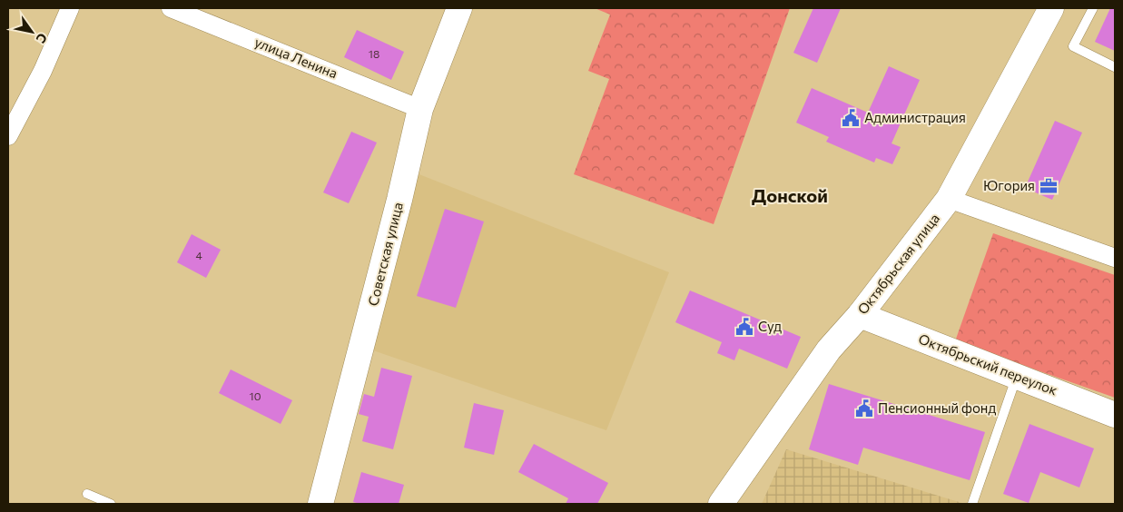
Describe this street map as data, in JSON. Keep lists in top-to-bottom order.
{
  "streets": {
    "main road": ["Советская улица", "Октябрьская улица", "Октябрьский переулок"],
    "street": ["улица Ленина"]
  },
  "crossings": [
    ["улица Ленина", "Советская улица"],
    ["Октябрьская улица", "Октябрьский переулок"]
  ],
  "districts": ["Донской"],
  "places": {
    "public building": ["Администрация", "Суд", "Пенсионный фонд"],
    "office": ["Югория"]
  },
  "house_numbers": ["18", "4", "10"],
  "north": "bottom right"
}
